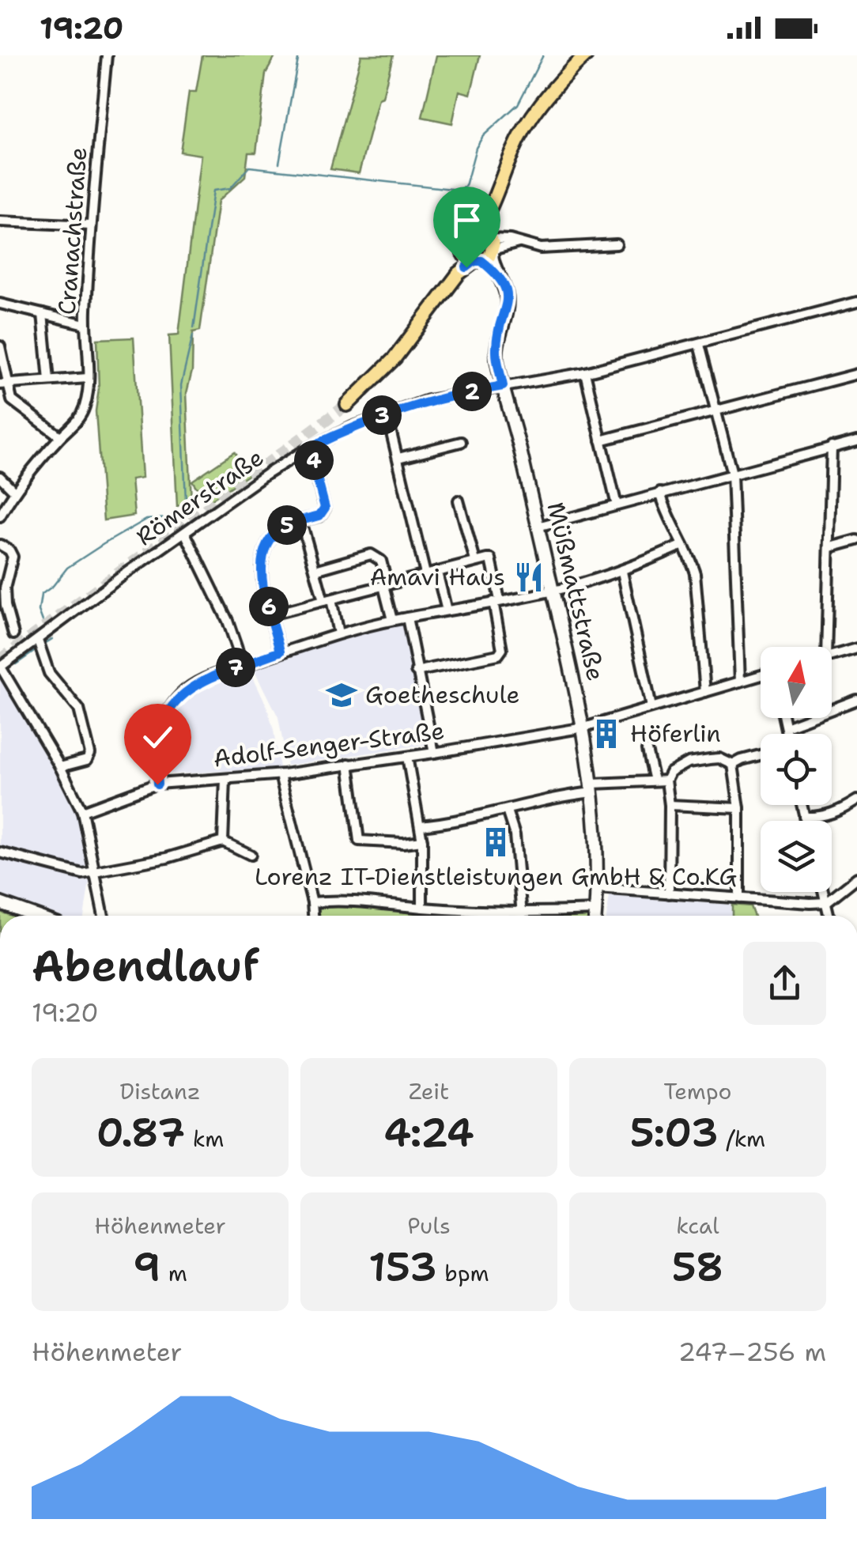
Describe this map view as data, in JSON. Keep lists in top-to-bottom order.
{
  "streets": {
    "street": [
      "Cranachstraße",
      "Römerstraße",
      "Müßmattstraße",
      "Adolf-Senger-Straße"
    ]
  },
  "crossings": [
    ["Römerstraße", "Müßmattstraße"],
    ["Müßmattstraße", "Adolf-Senger-Straße"]
  ],
  "places": {
    "restaurant": ["Amavi Haus"],
    "school or university": ["Goetheschule"],
    "building": ["Höferlin", "Lorenz IT-Dienstleistungen GmbH & Co.KG"]
  },
  "north": "top",
  "page": {
    "status": "19:20",
    "pins": [
      "2",
      "3",
      "4",
      "5",
      "6",
      "7"
    ],
    "heading": ["Abendlauf", "19:20"],
    "stats": [
      ["Distanz", "0.87 km"],
      ["Zeit", "4:24"],
      ["Tempo", "5:03 /km"],
      ["Höhenmeter", "9 m"],
      ["Puls", "153 bpm"],
      ["kcal", "58"]
    ],
    "chart": ["Höhenmeter", "247–256 m"]
  }
}
